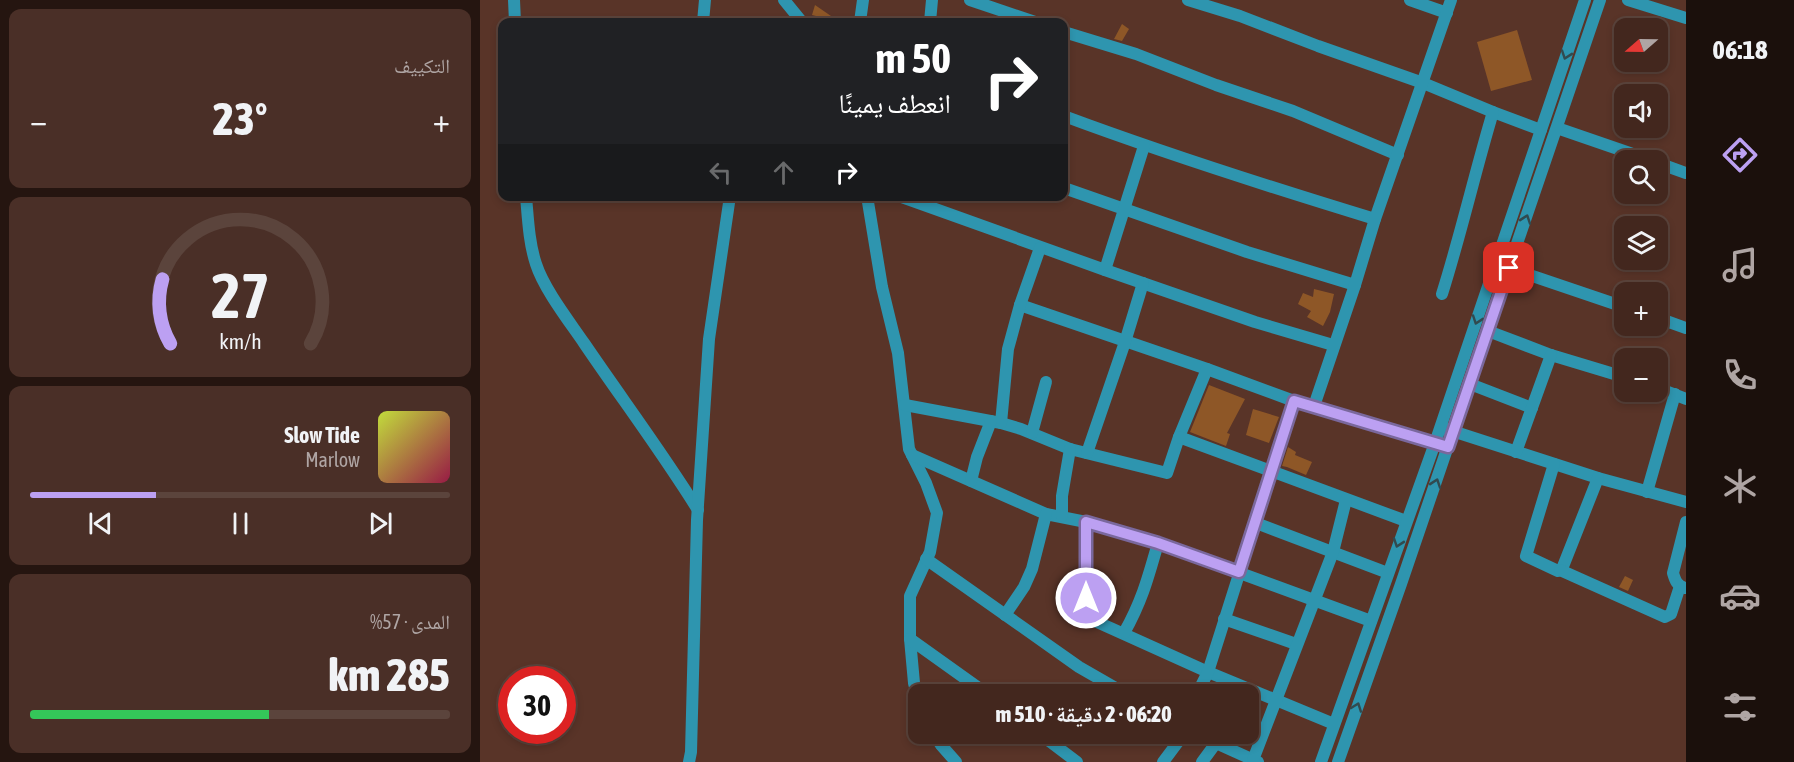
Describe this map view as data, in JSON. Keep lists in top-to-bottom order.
{
  "north": "left",
  "page": {
    "tabs": "06:18",
    "tile": [
      "التكييف",
      ["المدى · 57%", "285 km"]
    ],
    "map_buttons": ["+", "−"],
    "turn": ["50 m", "انعطف يمينًا"],
    "heat": ["−", "23°", "+"],
    "song": ["Slow Tide", "Marlow"],
    "limit": "30",
    "trip": "06:20 · 2 دقيقة · 510 m",
    "gauge": ["27", "km/h"]
  }
}
